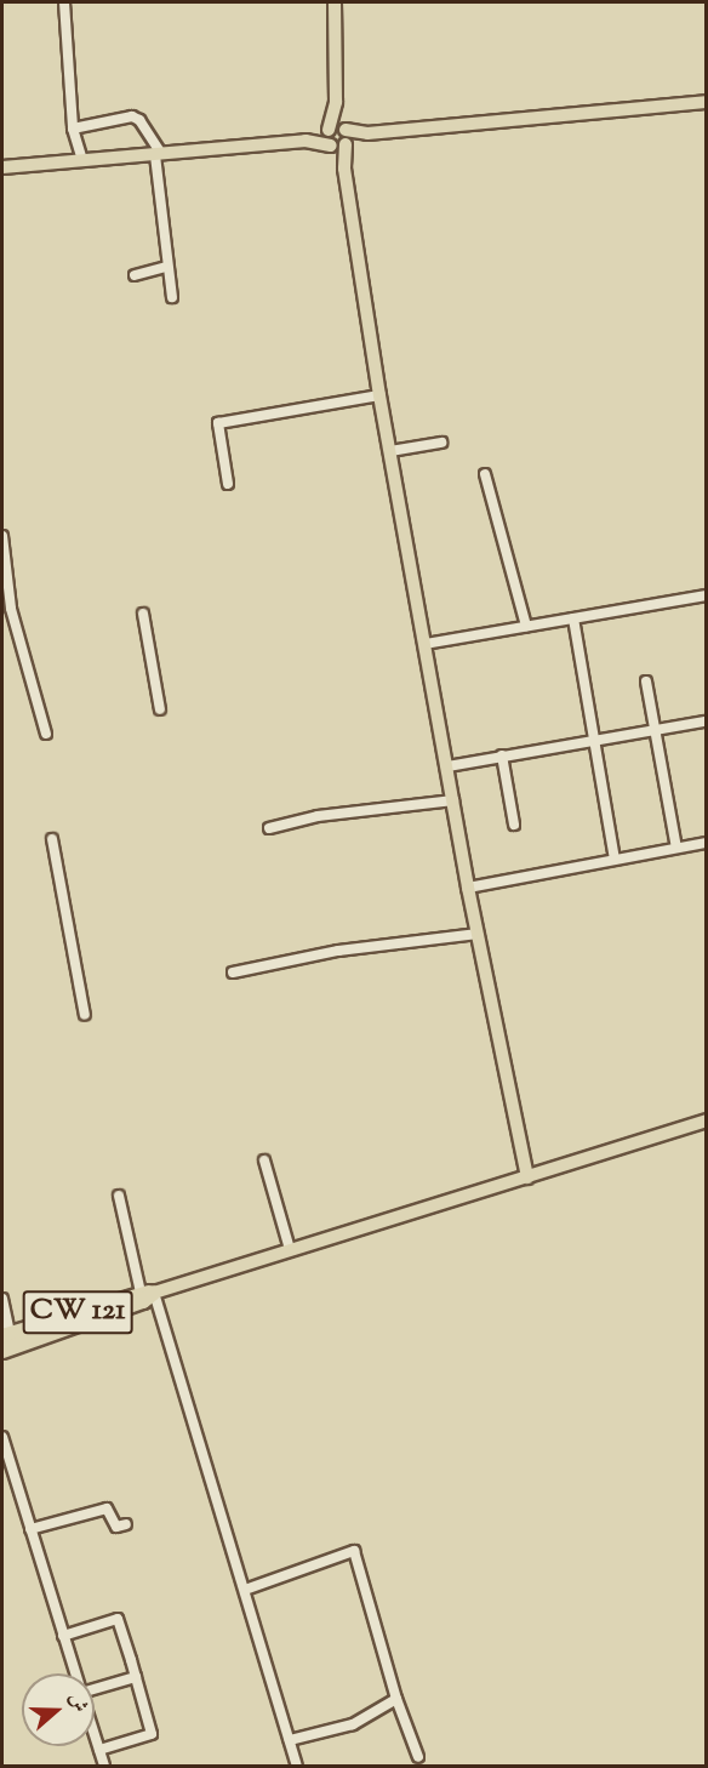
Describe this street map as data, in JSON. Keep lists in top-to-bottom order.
{
  "streets": {
    "highway": ["CW 121"]
  },
  "north": "right"
}
